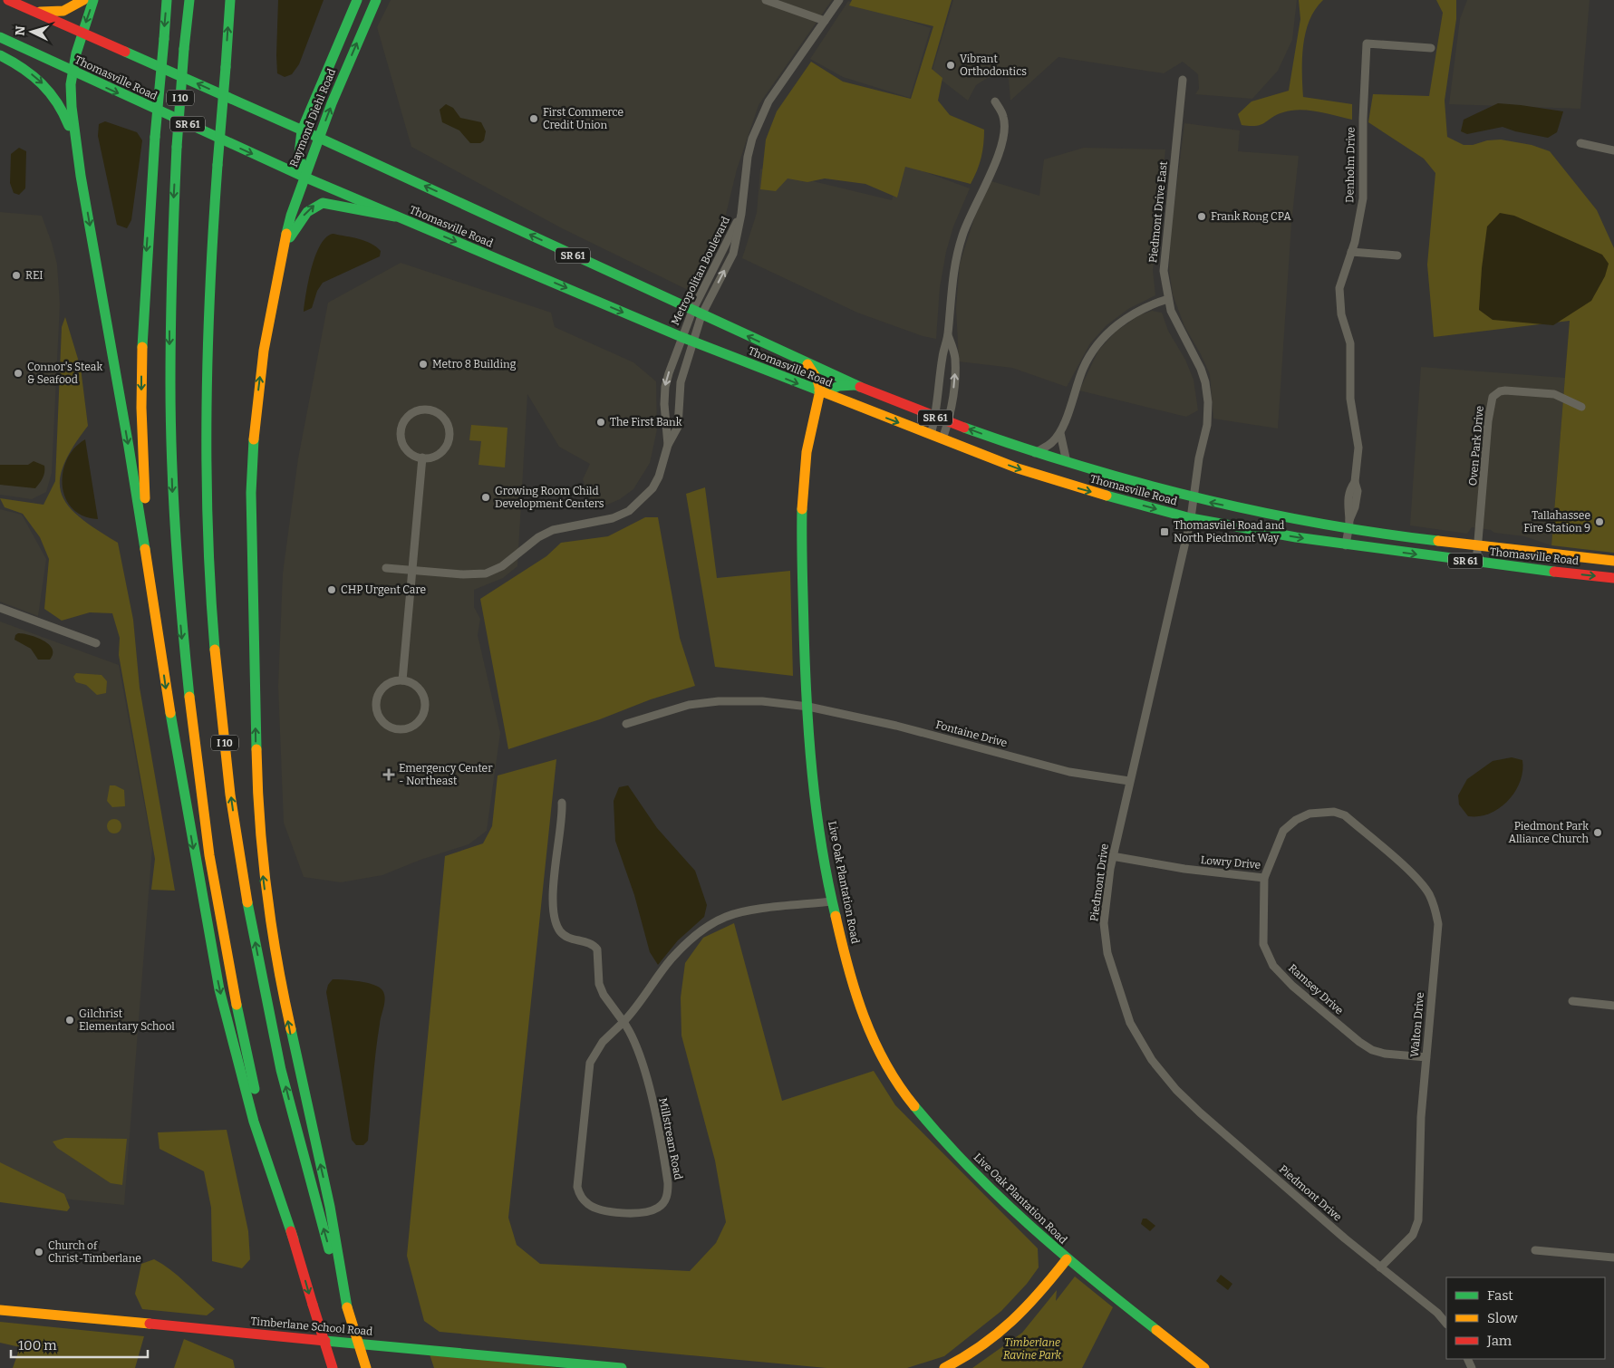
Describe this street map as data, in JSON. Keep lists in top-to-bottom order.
{
  "streets": {
    "main road": [
      "Thomasville Road",
      "I 10",
      "Raymond Diehl Road",
      "SR 61",
      "Live Oak Plantation Road",
      "Timberlane School Road"
    ],
    "street": [
      "Denholm Drive",
      "Piedmont Drive East",
      "Metropolitan Boulevard",
      "Oven Park Drive",
      "Fontaine Drive",
      "Lowry Drive",
      "Piedmont Drive",
      "Ramsey Drive",
      "Walton Drive",
      "Millstream Road"
    ]
  },
  "crossings": [
    ["Thomasville Road", "Raymond Diehl Road"],
    ["Thomasville Road", "Denholm Drive"],
    ["Thomasville Road", "Piedmont Drive East"],
    ["Thomasville Road", "Metropolitan Boulevard"],
    ["Thomasville Road", "Oven Park Drive"],
    ["Thomasville Road", "Live Oak Plantation Road"],
    ["Thomasville Road", "Piedmont Drive"],
    ["Piedmont Drive East", "Piedmont Drive"],
    ["Fontaine Drive", "Live Oak Plantation Road"],
    ["Fontaine Drive", "Piedmont Drive"],
    ["Lowry Drive", "Piedmont Drive"],
    ["Lowry Drive", "Ramsey Drive"],
    ["Lowry Drive", "Walton Drive"],
    ["Live Oak Plantation Road", "Millstream Road"],
    ["Piedmont Drive", "Walton Drive"],
    ["Ramsey Drive", "Walton Drive"]
  ],
  "parks": ["Timberlane Ravine Park"],
  "places": {
    "other": [
      "Vibrant Orthodontics",
      "First Commerce Credit Union",
      "Frank Rong CPA",
      "REI",
      "Metro 8 Building",
      "Connor's Steak & Seafood",
      "The First Bank",
      "Growing Room Child Development Centers",
      "Tallahassee Fire Station 9",
      "CHP Urgent Care",
      "Piedmont Park Alliance Church",
      "Gilchrist Elementary School",
      "Church of Christ-Timberlane"
    ],
    "transit": ["Thomasvilel Road and North Piedmont Way"],
    "health": ["Emergency Center - Northeast"]
  },
  "legend": ["Fast", "Slow", "Jam"],
  "scale_bar": "100 m",
  "north": "left"
}
